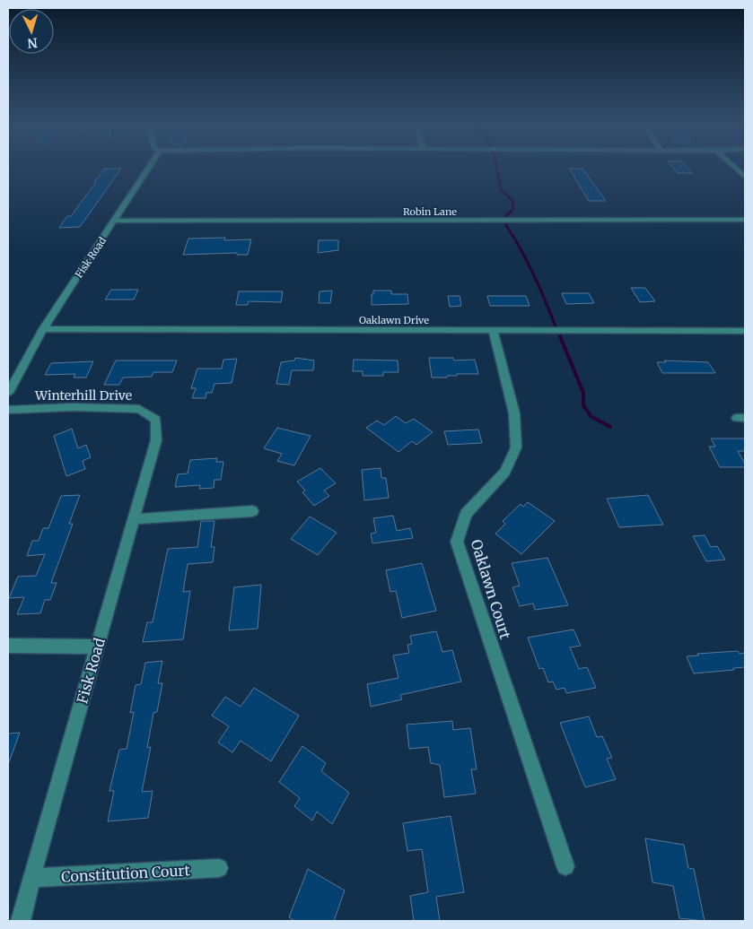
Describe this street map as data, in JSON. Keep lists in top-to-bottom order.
{
  "streets": {
    "street": [
      "Robin Lane",
      "Fisk Road",
      "Oaklawn Drive",
      "Winterhill Drive",
      "Oaklawn Court",
      "Constitution Court"
    ]
  },
  "crossings": [
    ["Robin Lane", "Fisk Road"],
    ["Fisk Road", "Oaklawn Drive"],
    ["Fisk Road", "Winterhill Drive"],
    ["Fisk Road", "Constitution Court"],
    ["Oaklawn Drive", "Oaklawn Court"]
  ],
  "north": "bottom"
}
